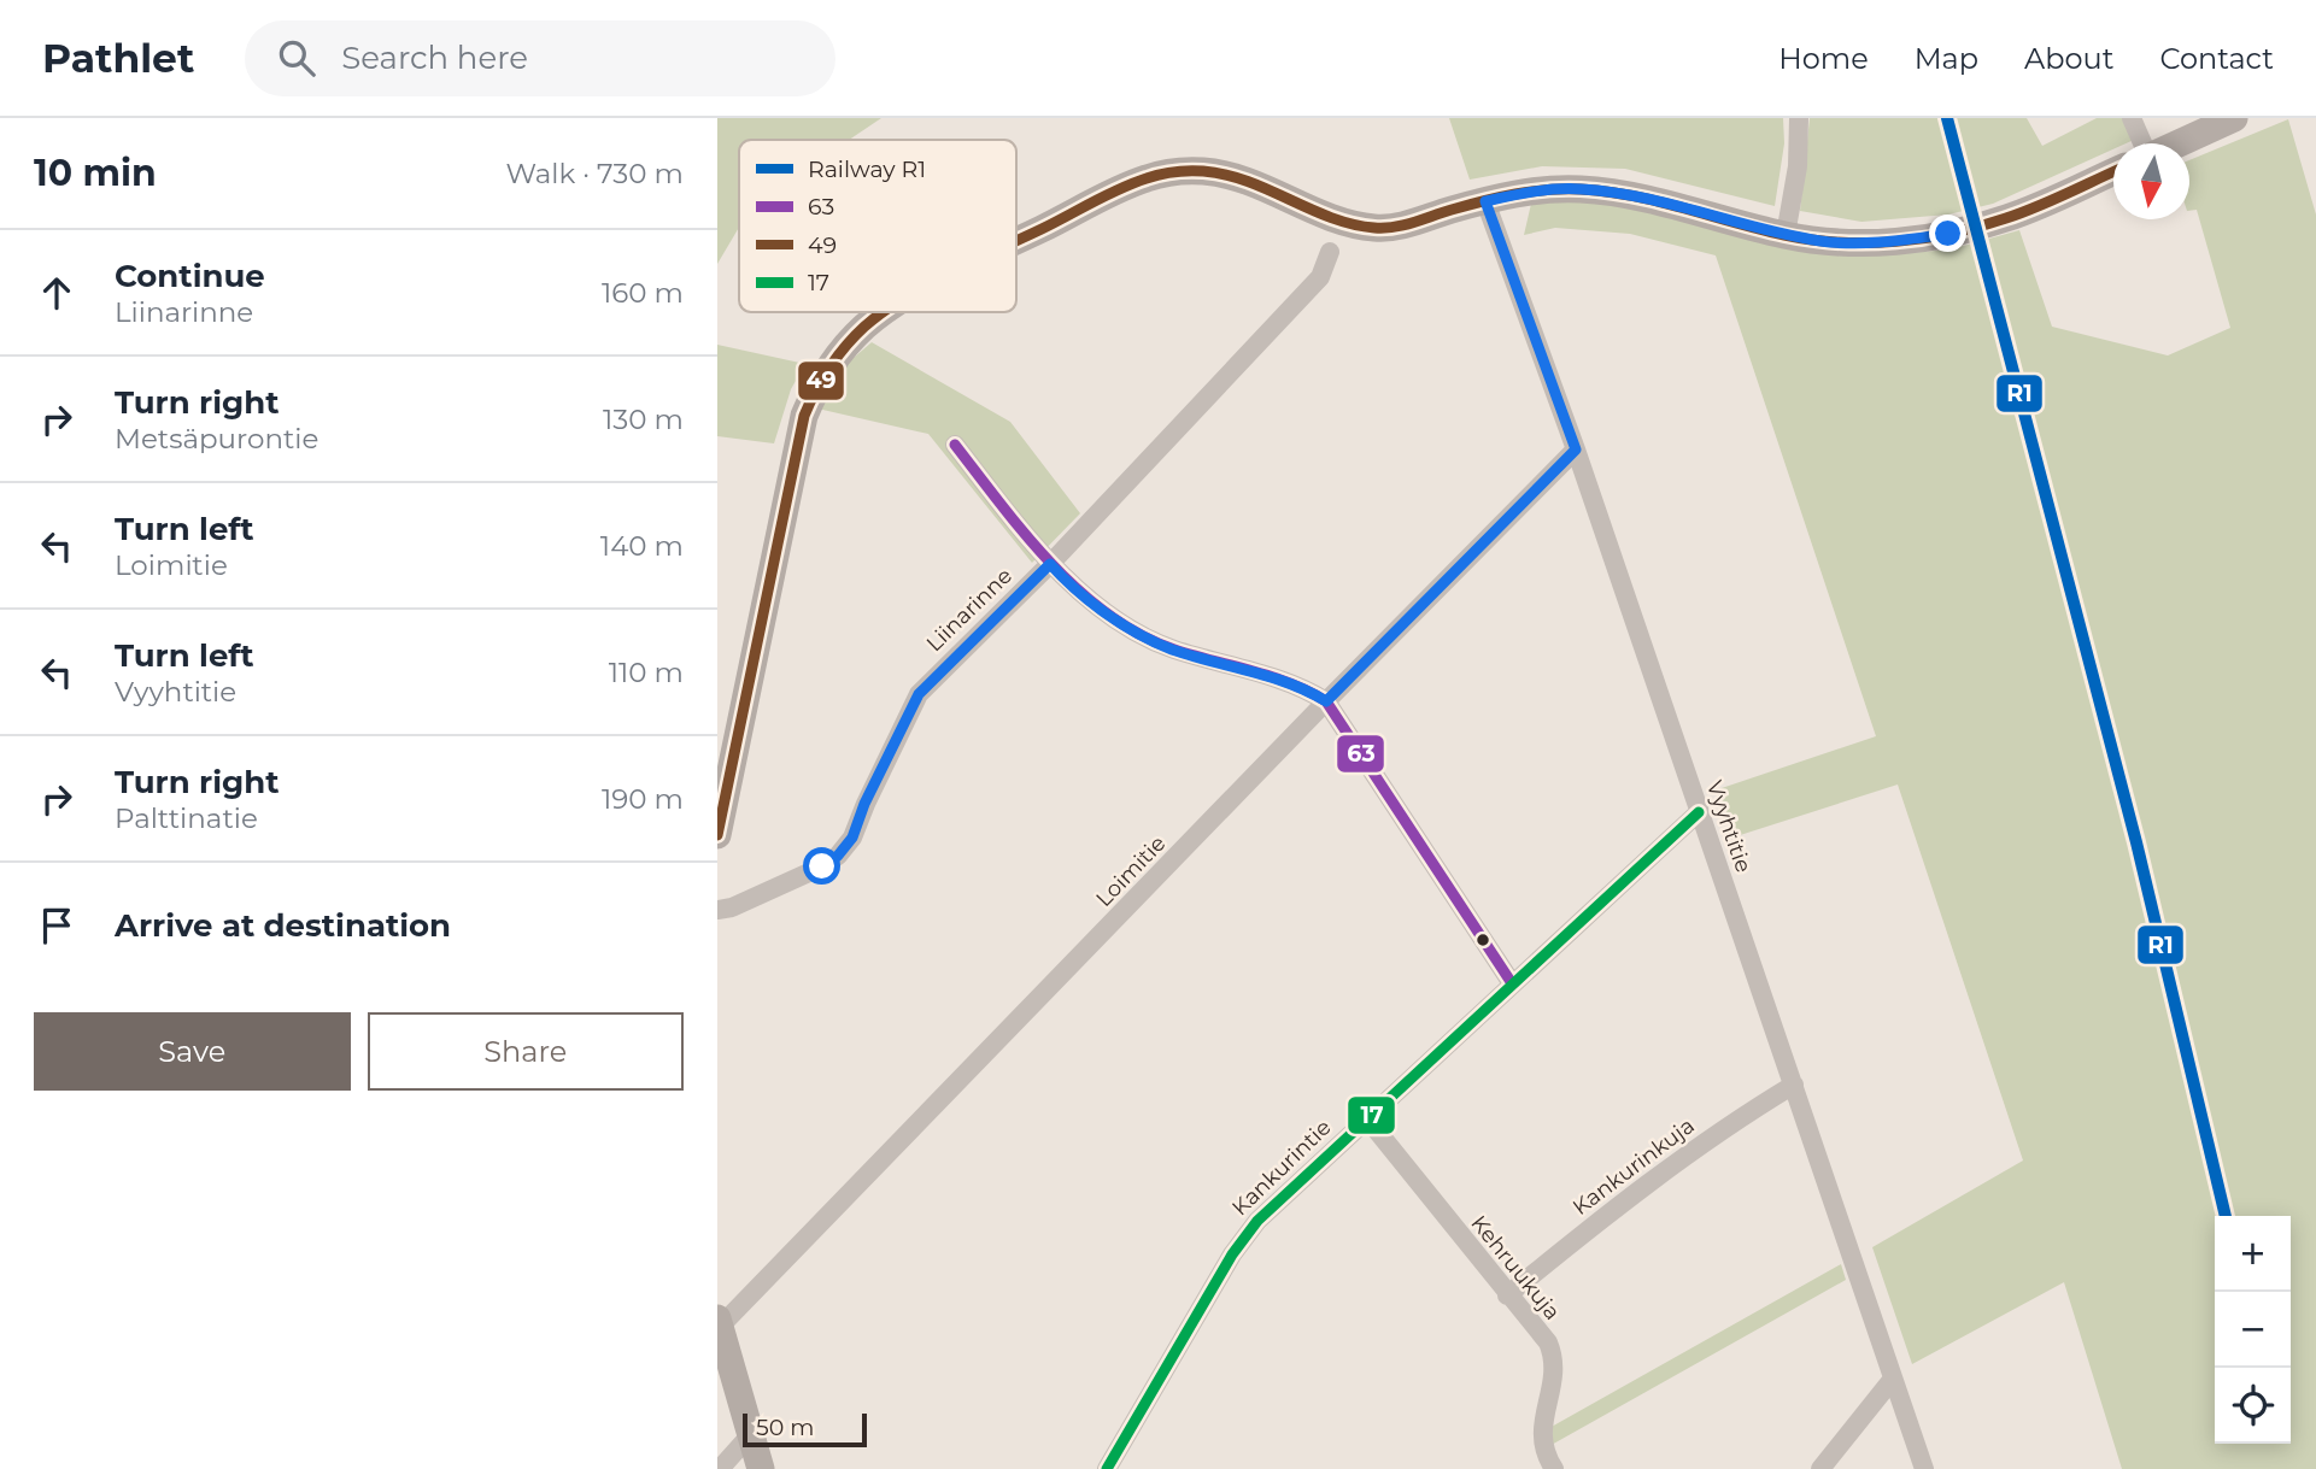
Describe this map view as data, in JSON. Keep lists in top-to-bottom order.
{
  "streets": {
    "street": [
      "Liinarinne",
      "Vyyhtitie",
      "Loimitie",
      "Kankurinkuja",
      "Kankurintie",
      "Kehruukuja"
    ]
  },
  "crossings": [
    ["Vyyhtitie", "Loimitie"],
    ["Vyyhtitie", "Kankurinkuja"],
    ["Vyyhtitie", "Kankurintie"],
    ["Kankurinkuja", "Kehruukuja"],
    ["Kankurintie", "Kehruukuja"]
  ],
  "lines": [
    "rail line R1",
    "transit line 49",
    "transit line 63",
    "transit line 17"
  ],
  "legend": [
    "Railway R1",
    "63",
    "49",
    "17"
  ],
  "scale_bar": "50 m",
  "north": "bottom",
  "page": {
    "header": "Pathlet",
    "search": "Search here",
    "nav": [
      "Home",
      "Map",
      "About",
      "Contact"
    ],
    "heading": ["10 min", "Walk · 730 m"],
    "list": [
      ["Continue", "Liinarinne", "160 m"],
      ["Turn right", "Metsäpurontie", "130 m"],
      ["Turn left", "Loimitie", "140 m"],
      ["Turn left", "Vyyhtitie", "110 m"],
      ["Turn right", "Palttinatie", "190 m"],
      "Arrive at destination"
    ],
    "buttons": ["Save", "Share"],
    "map_buttons": ["+", "−"],
    "scale": "50 m"
  }
}
